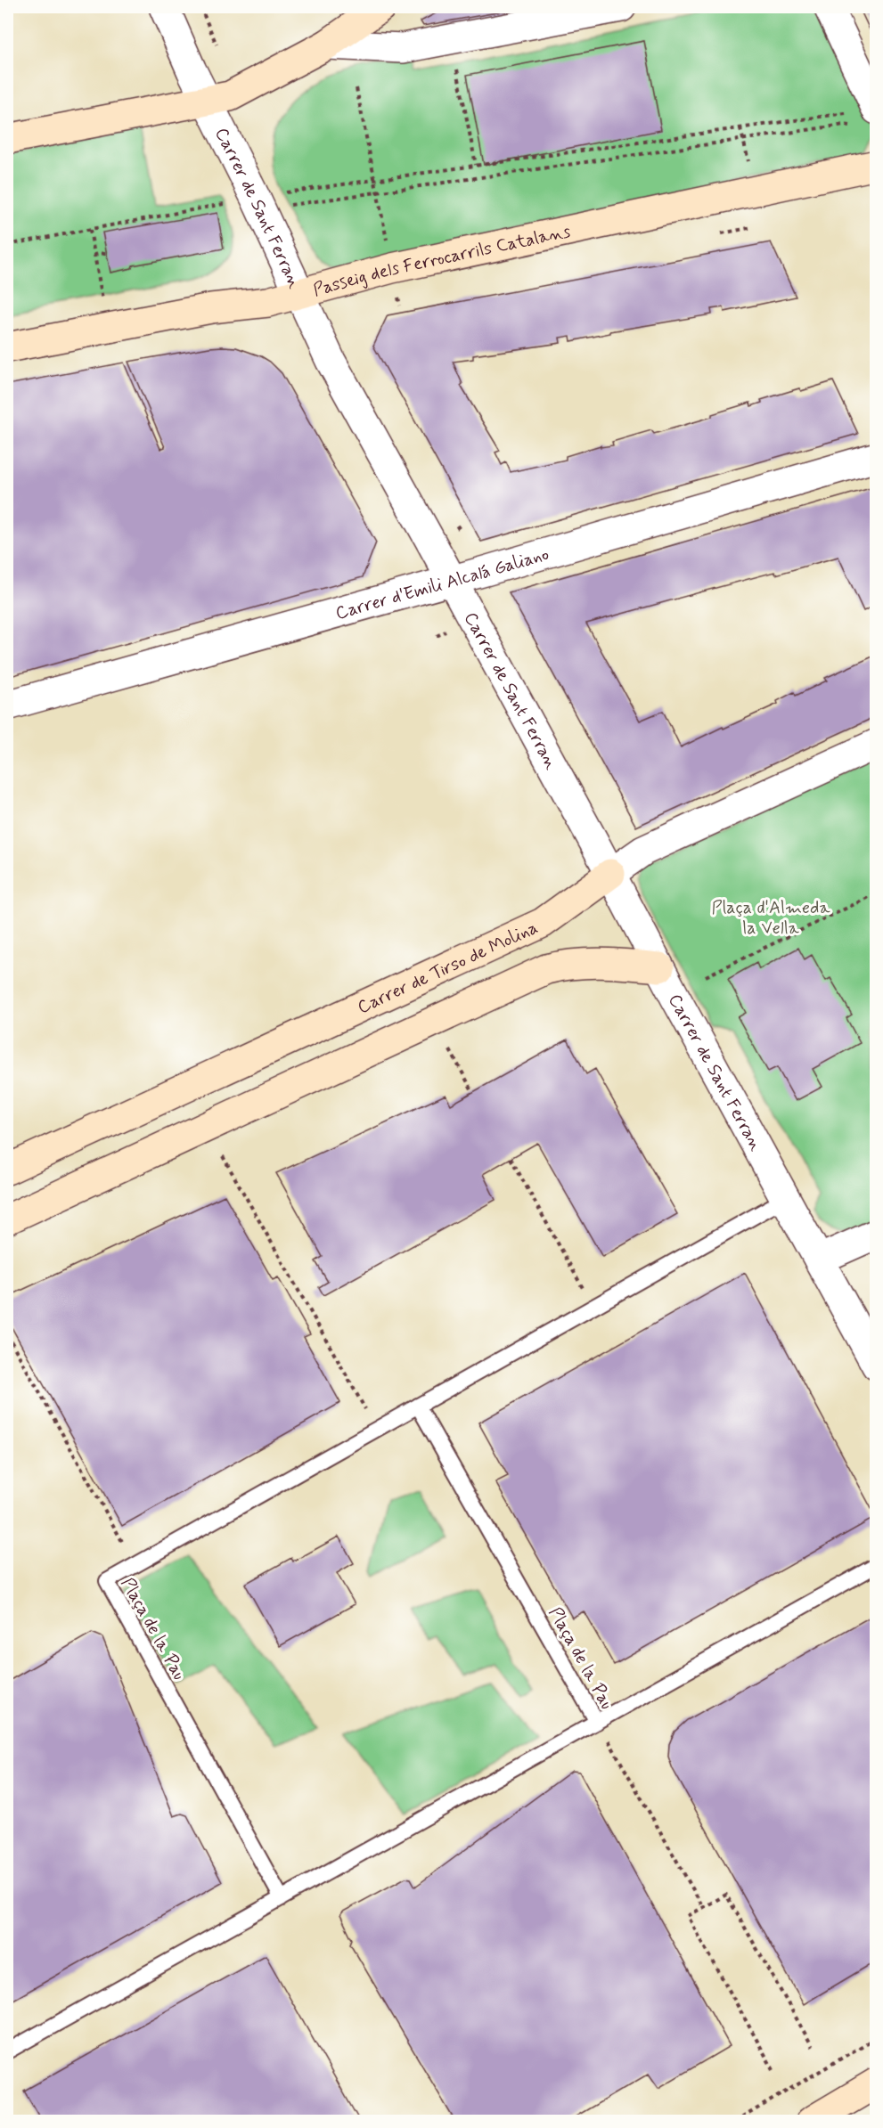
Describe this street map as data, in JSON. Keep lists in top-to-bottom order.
{
  "streets": {
    "street": [
      "Carrer de Sant Ferran",
      "Passeig dels Ferrocarrils Catalans",
      "Carrer d'Emili Alcalá Galiano",
      "Carrer de Tirso de Molina"
    ],
    "lane": ["Plaça de la Pau"]
  },
  "crossings": [
    ["Carrer de Sant Ferran", "Passeig dels Ferrocarrils Catalans"],
    ["Carrer de Sant Ferran", "Carrer d'Emili Alcalá Galiano"],
    ["Carrer de Sant Ferran", "Carrer de Tirso de Molina"]
  ],
  "parks": ["Plaça d'Almeda la Vella"]
}
